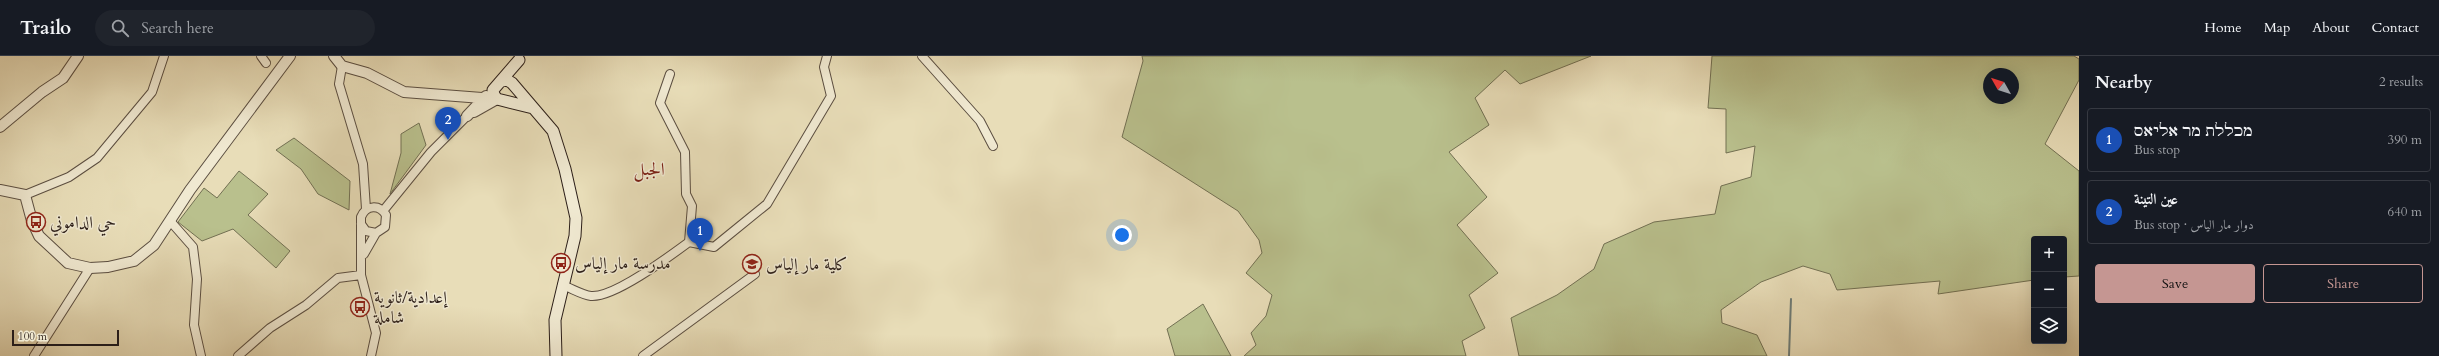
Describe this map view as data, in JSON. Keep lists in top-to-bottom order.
{
  "districts": ["الجبل"],
  "places": {
    "bus stop": ["حي الداموني", "مدرسة مار إلياس", "إعدادية/ثانوية شاملة"],
    "school or university": ["كلية مار إلياس"]
  },
  "scale_bar": "100 m",
  "north": "top left",
  "page": {
    "header": "Trailo",
    "search": "Search here",
    "nav": [
      "Home",
      "Map",
      "About",
      "Contact"
    ],
    "heading": ["Nearby", "2 results"],
    "pins": ["2", "1"],
    "list": [
      {
        "mark": "1",
        "name": "מכללת מר אליאס",
        "note": "Bus stop",
        "value": "390 m"
      },
      {
        "mark": "2",
        "name": "عين التينة",
        "note": "Bus stop · دوار مار الياس",
        "value": "640 m"
      }
    ],
    "map_buttons": ["+", "−"],
    "buttons": ["Save", "Share"],
    "scale": "100 m"
  }
}
